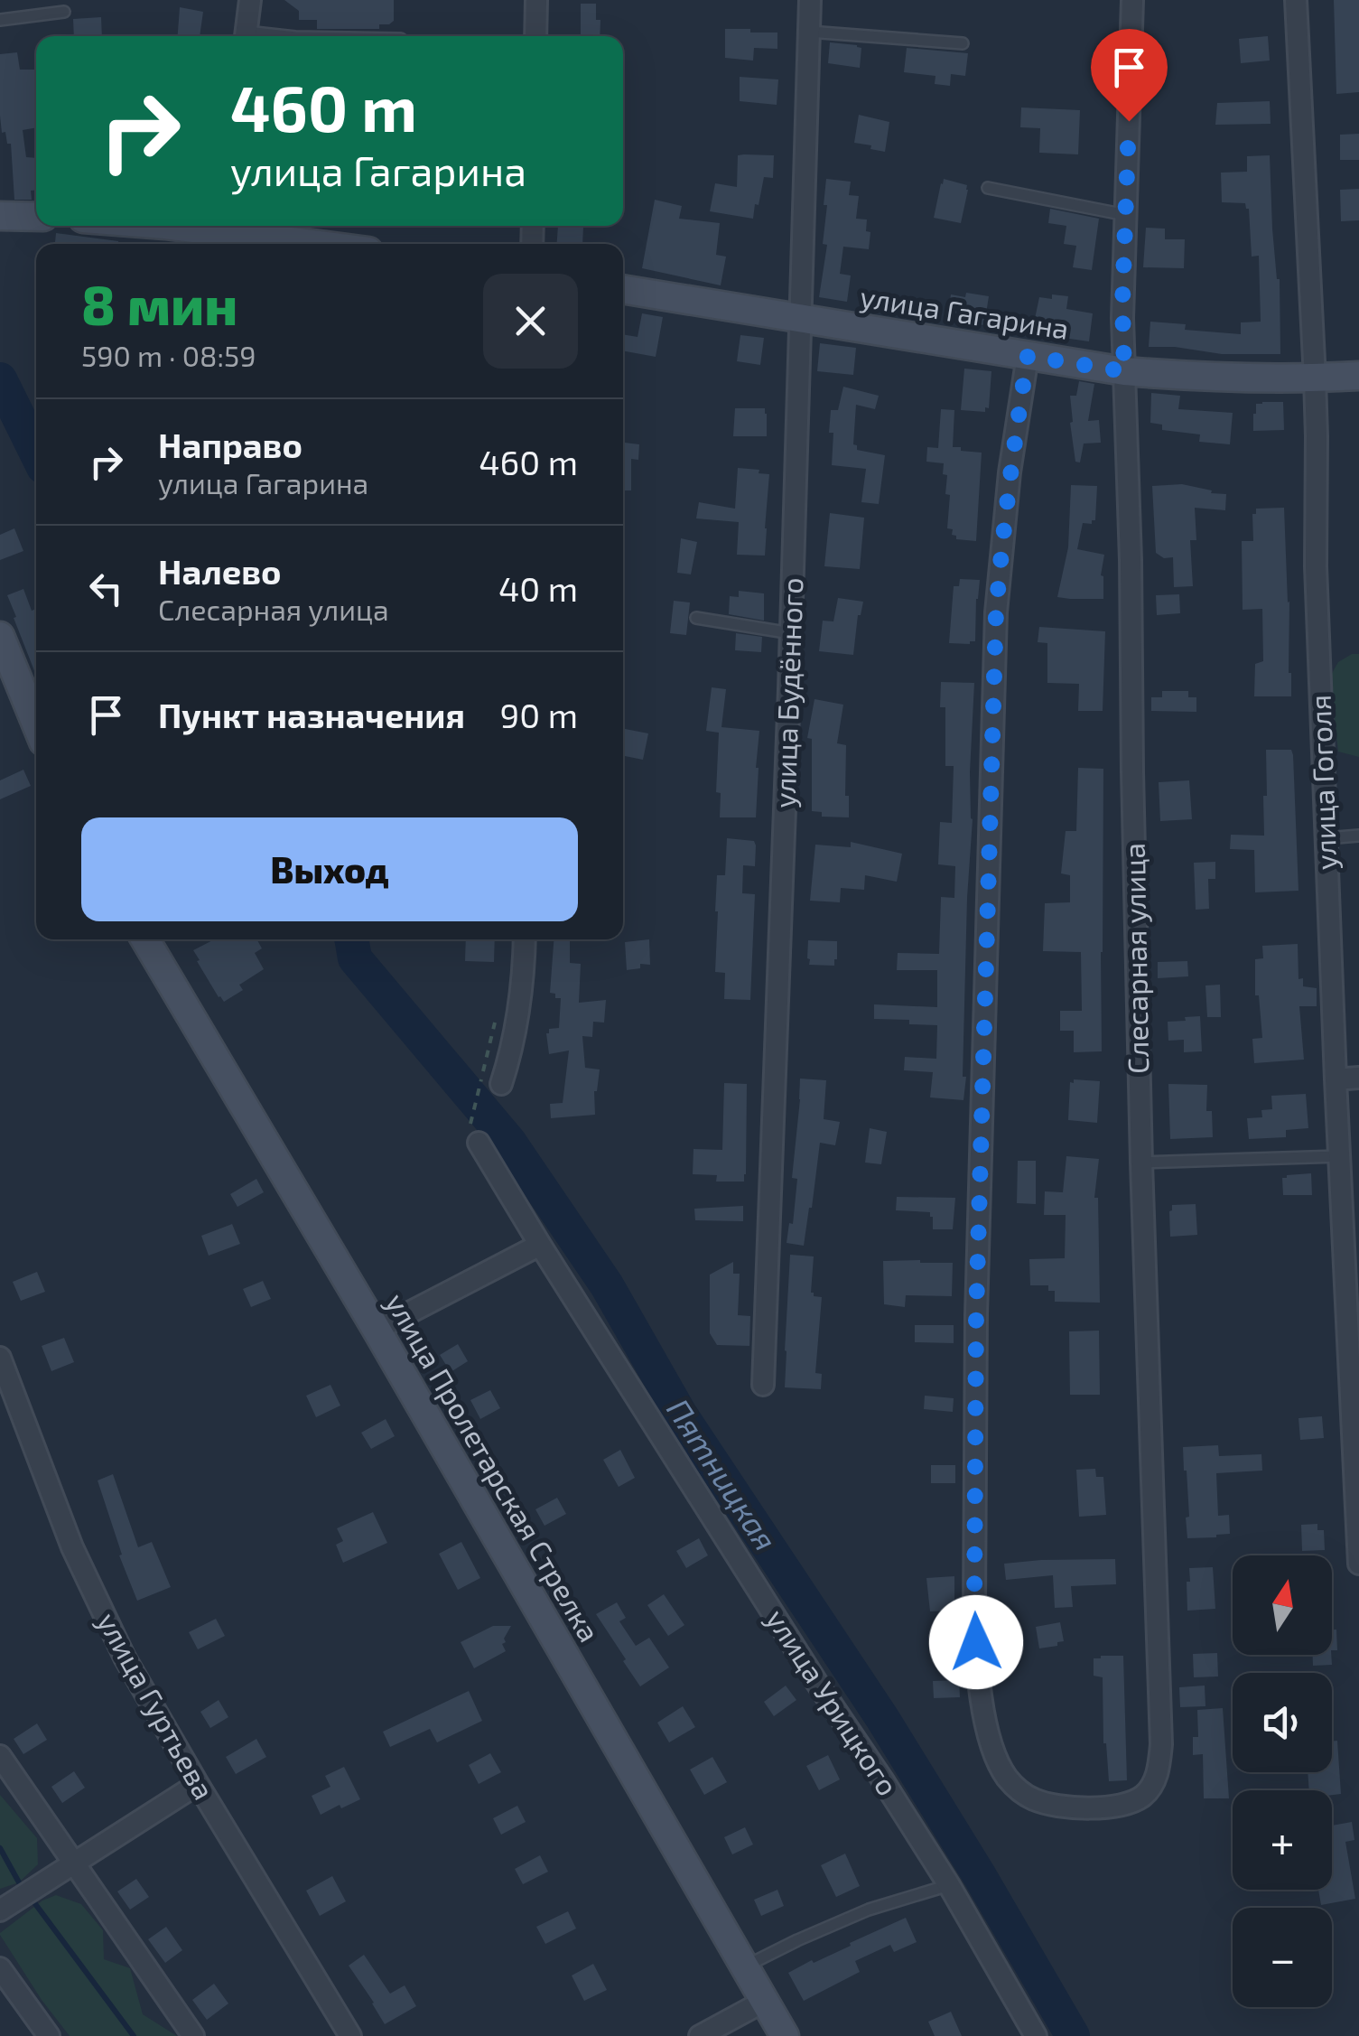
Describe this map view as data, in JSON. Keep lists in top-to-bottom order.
{
  "streets": {
    "street": [
      "улица Гагарина",
      "улица Будённого",
      "улица Гоголя",
      "Слесарная улица",
      "улица Пролетарская Стрелка",
      "улица Урицкого",
      "улица Гуртьева"
    ]
  },
  "crossings": [
    ["улица Гагарина", "улица Будённого"],
    ["улица Гагарина", "улица Гоголя"],
    ["улица Гагарина", "Слесарная улица"]
  ],
  "water": ["Пятницкая"],
  "north": "top",
  "page": {
    "turn": ["460 m", "улица Гагарина"],
    "heading": ["8 мин", "590 m · 08:59"],
    "list": [
      {
        "name": "Направо",
        "note": "улица Гагарина",
        "value": "460 m"
      },
      {
        "name": "Налево",
        "note": "Слесарная улица",
        "value": "40 m"
      },
      {
        "name": "Пункт назначения",
        "value": "90 m"
      }
    ],
    "buttons": "Выход",
    "map_buttons": ["+", "−"]
  }
}
